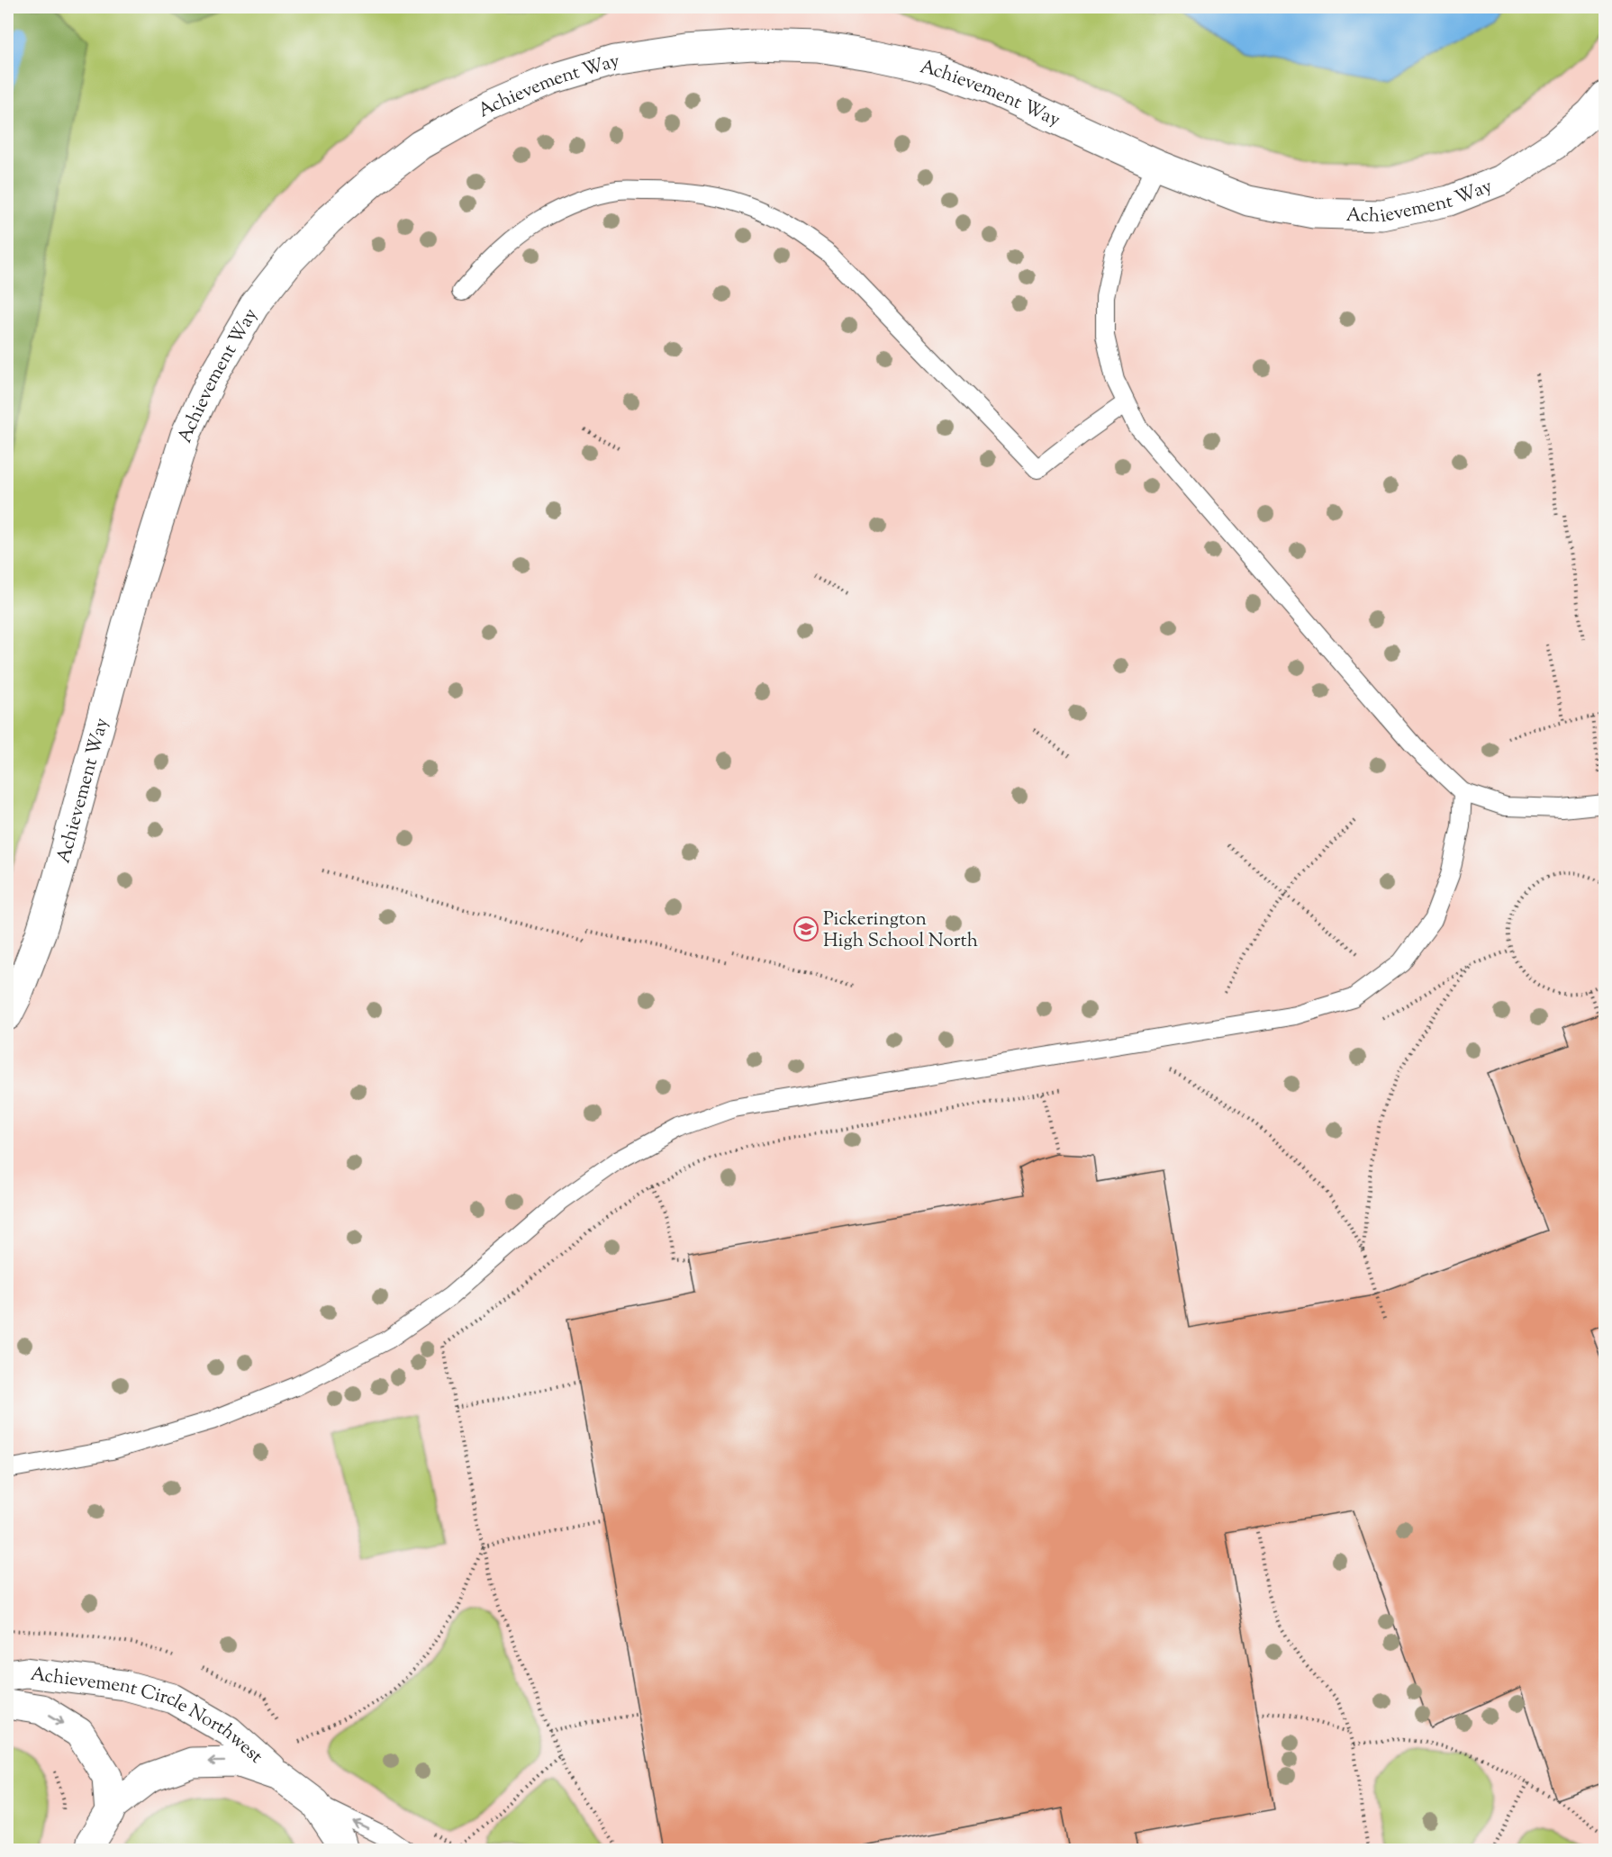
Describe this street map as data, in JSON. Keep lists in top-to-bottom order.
{
  "streets": {
    "street": ["Achievement Way", "Achievement Circle Northwest"]
  },
  "places": {
    "school or university": ["Pickerington High School North"]
  }
}
